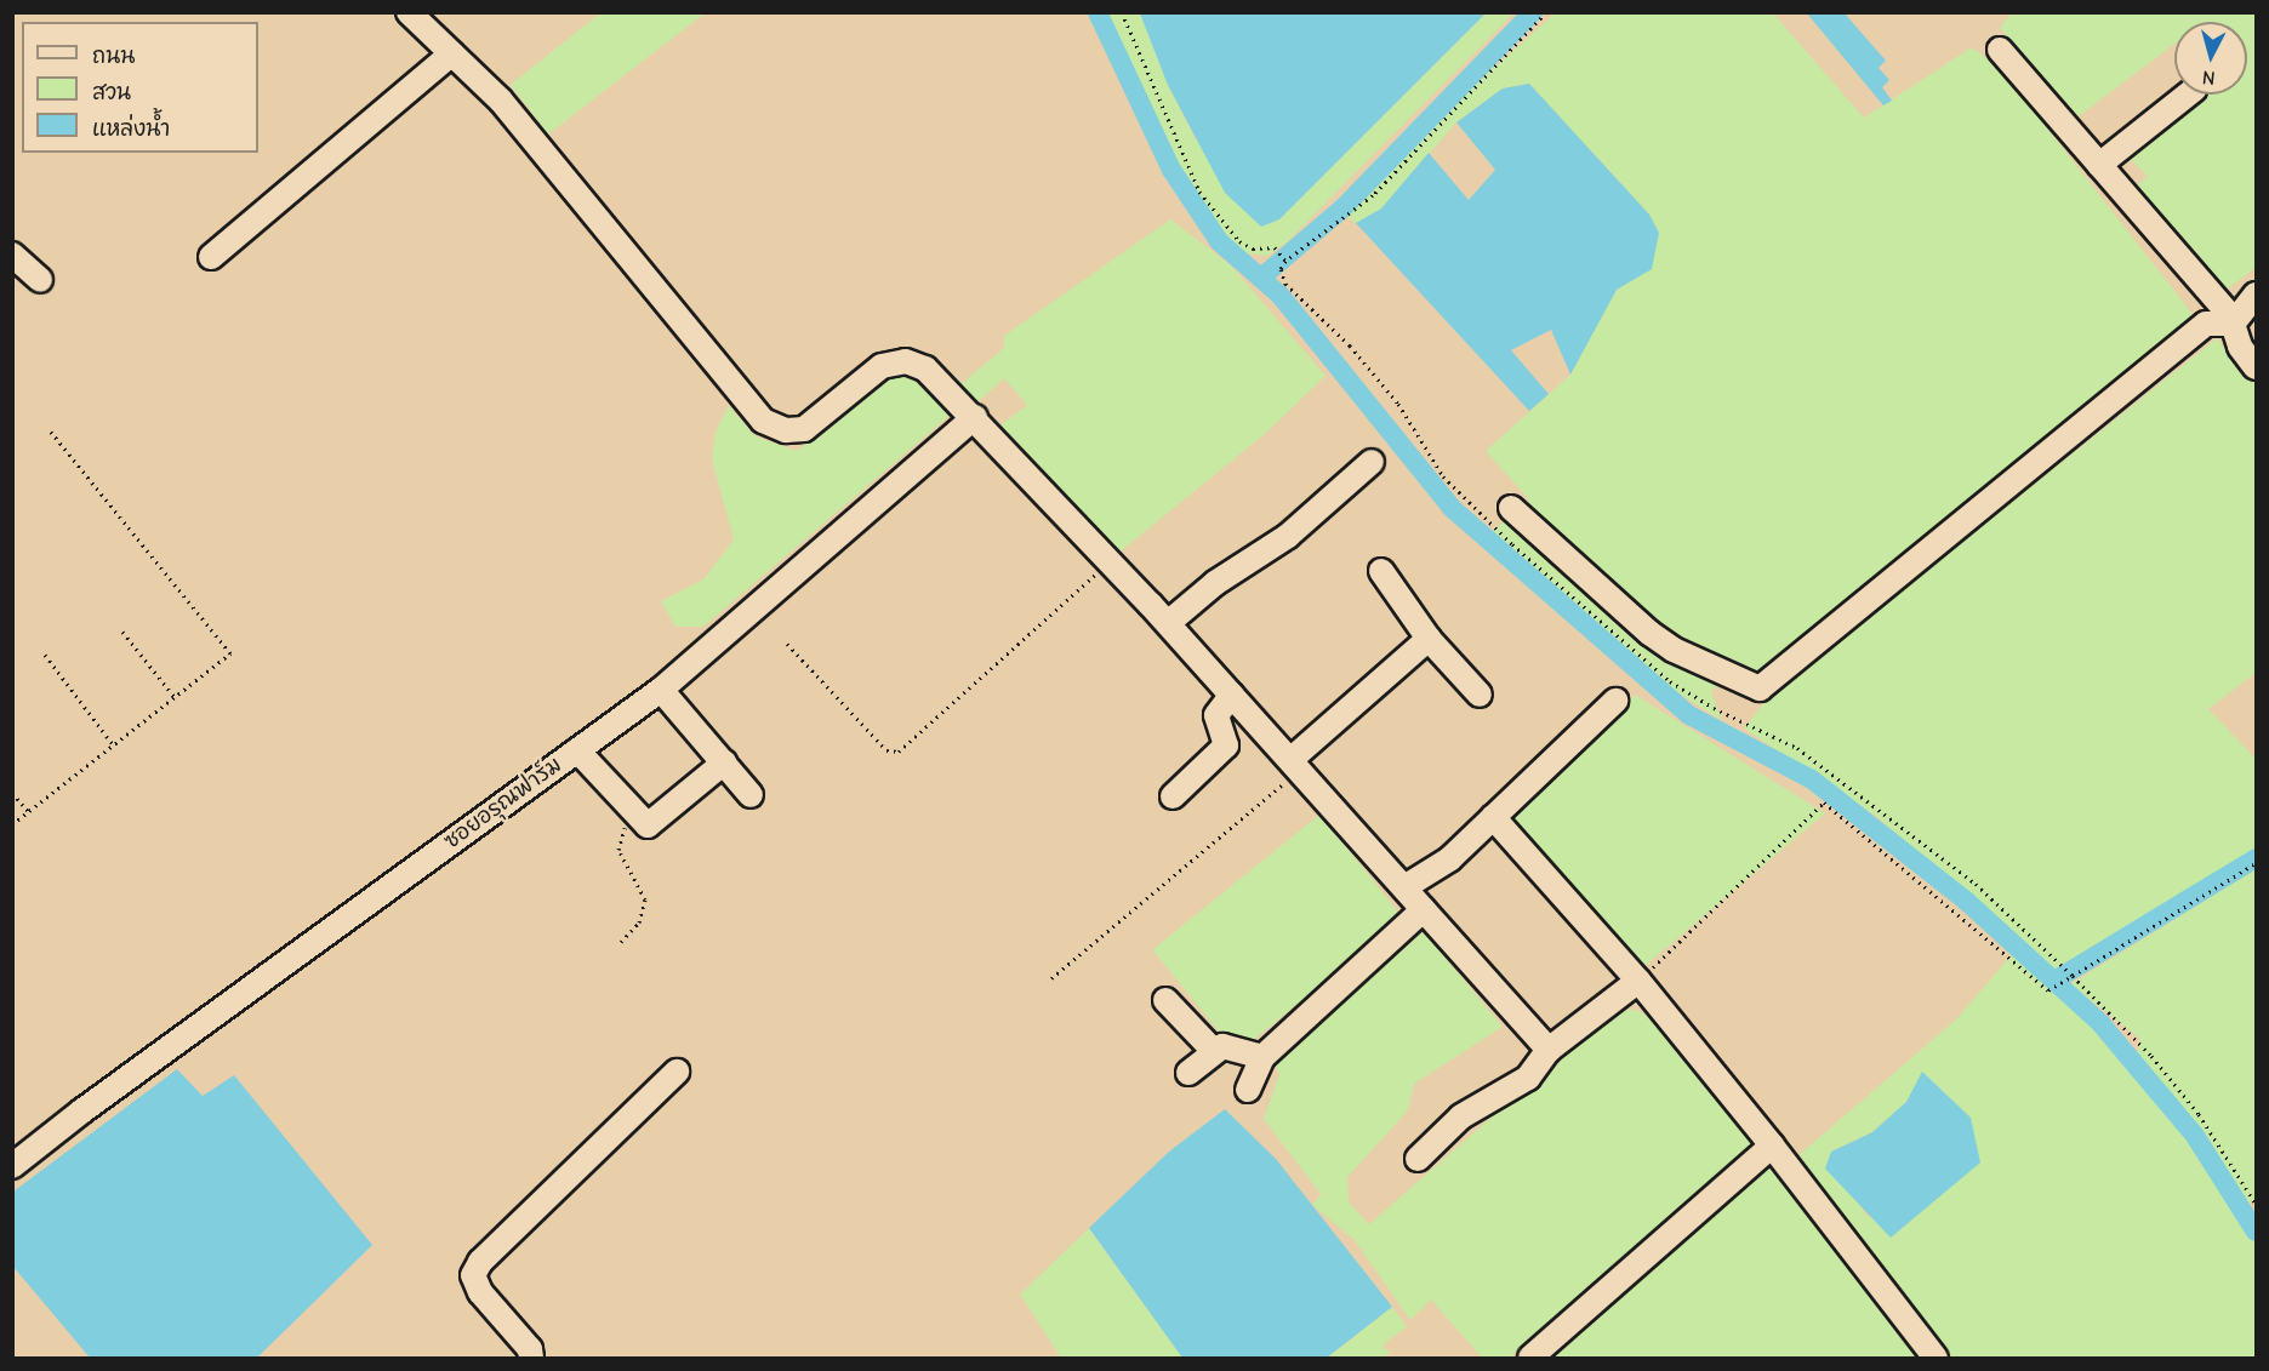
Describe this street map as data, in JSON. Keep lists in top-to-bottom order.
{
  "streets": {
    "street": ["ซอยอรุณฟาร์ม"]
  },
  "legend": ["ถนน", "สวน", "แหล่งน้ำ"],
  "north": "bottom"
}
